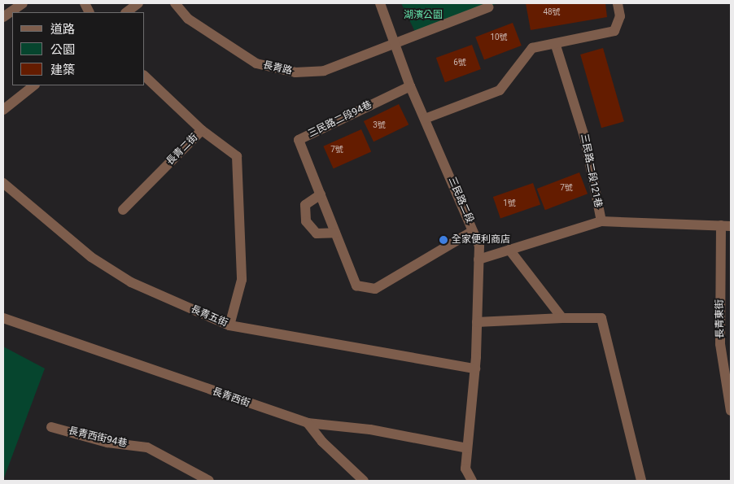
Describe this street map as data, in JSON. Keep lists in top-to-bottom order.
{
  "streets": {
    "street": [
      "長青路",
      "三民路二段94巷",
      "長青二街",
      "三民路二段121巷",
      "三民路二段",
      "長青五街",
      "長青東街",
      "長青西街",
      "長青西街94巷"
    ]
  },
  "crossings": [
    ["長青路", "三民路二段"],
    ["三民路二段94巷", "三民路二段"],
    ["三民路二段121巷", "三民路二段"],
    ["三民路二段121巷", "長青東街"],
    ["三民路二段", "長青五街"],
    ["三民路二段", "長青西街"]
  ],
  "parks": ["湖濱公園"],
  "places": ["全家便利商店"],
  "house_numbers": [
    "48號",
    "10號",
    "6號",
    "3號",
    "7號",
    "7號",
    "1號"
  ],
  "legend": ["道路", "公園", "建築"]
}
